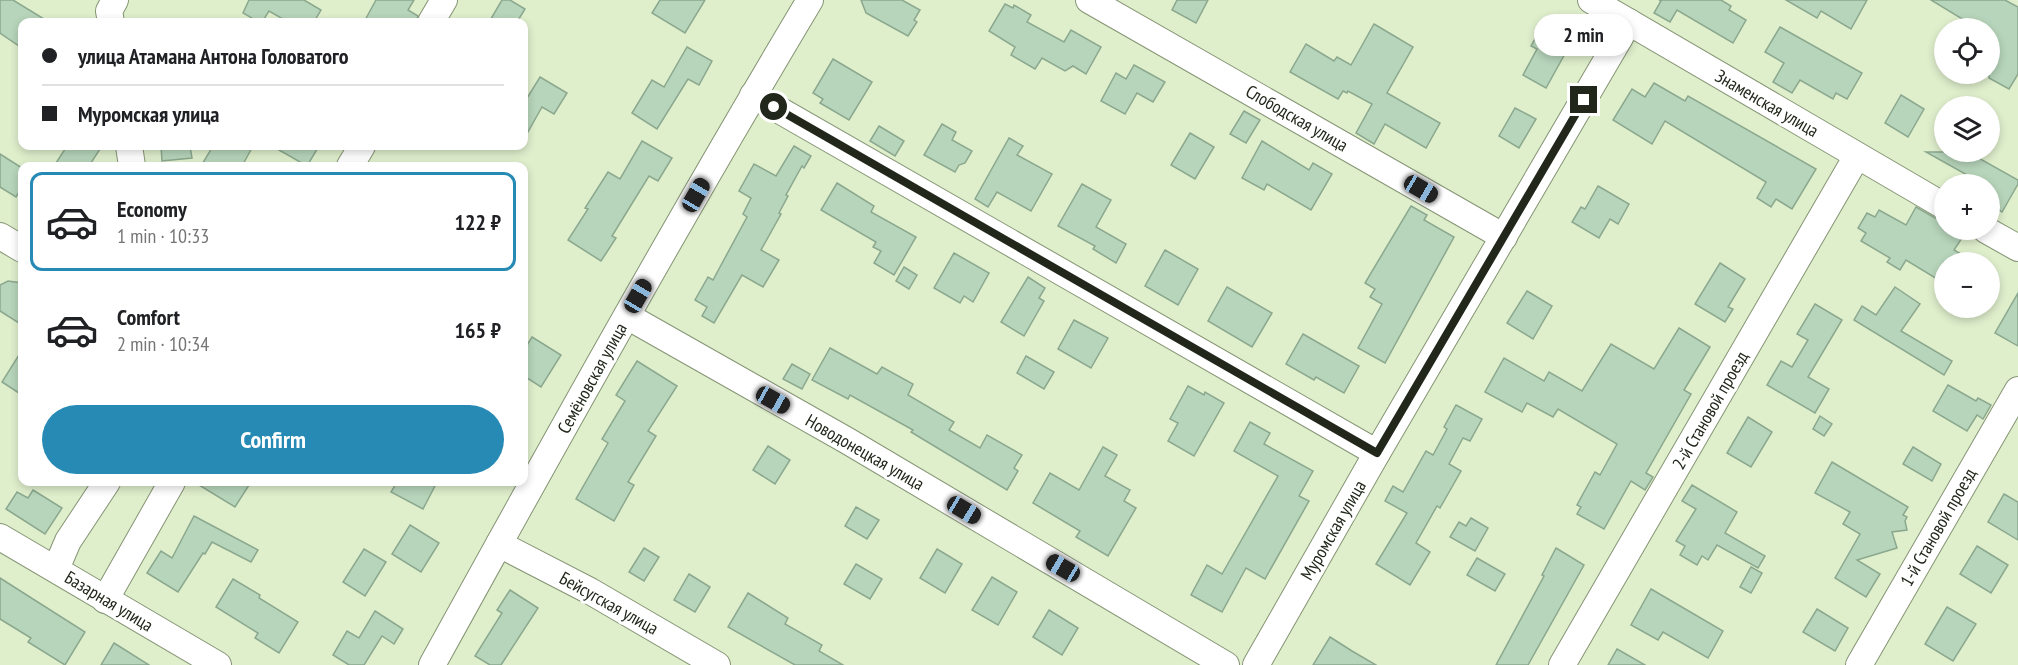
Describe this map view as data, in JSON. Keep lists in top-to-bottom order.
{
  "streets": {
    "street": [
      "Знаменская улица",
      "Слободская улица",
      "Семёновская улица",
      "2-й Становой проезд",
      "Новодонецкая улица",
      "1-й Становой проезд",
      "Муромская улица",
      "Базарная улица",
      "Бейсугская улица"
    ]
  },
  "crossings": [
    ["Знаменская улица", "2-й Становой проезд"],
    ["Знаменская улица", "Муромская улица"],
    ["Слободская улица", "Муромская улица"],
    ["Семёновская улица", "Новодонецкая улица"],
    ["Семёновская улица", "Бейсугская улица"]
  ],
  "page": {
    "bubble": "2 min",
    "map_buttons": ["+", "−"],
    "banner": ["улица Атамана Антона Головатого", "Муромская улица"],
    "list": [
      {
        "name": "Economy",
        "note": "1 min · 10:33",
        "value": "122 ₽"
      },
      {
        "name": "Comfort",
        "note": "2 min · 10:34",
        "value": "165 ₽"
      }
    ],
    "buttons": "Confirm"
  }
}
